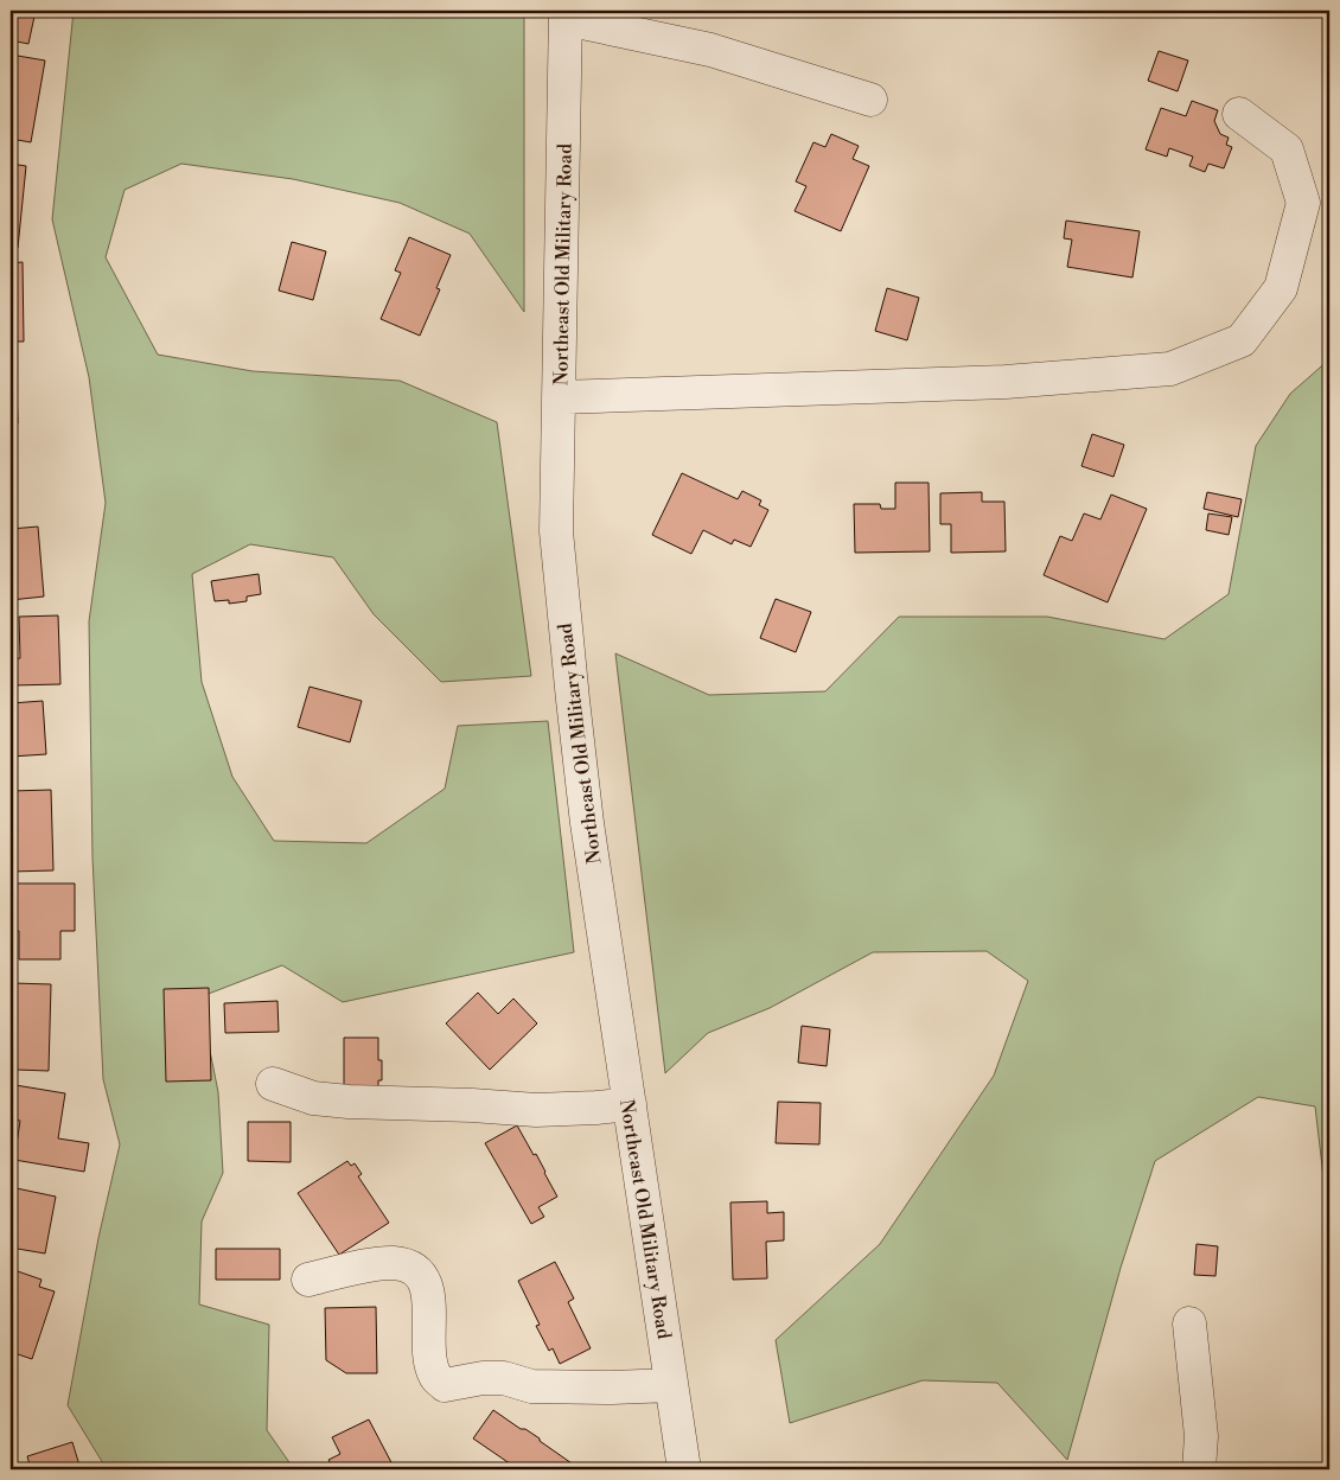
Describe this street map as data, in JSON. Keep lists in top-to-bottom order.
{
  "streets": {
    "street": ["Northeast Old Military Road"]
  }
}
